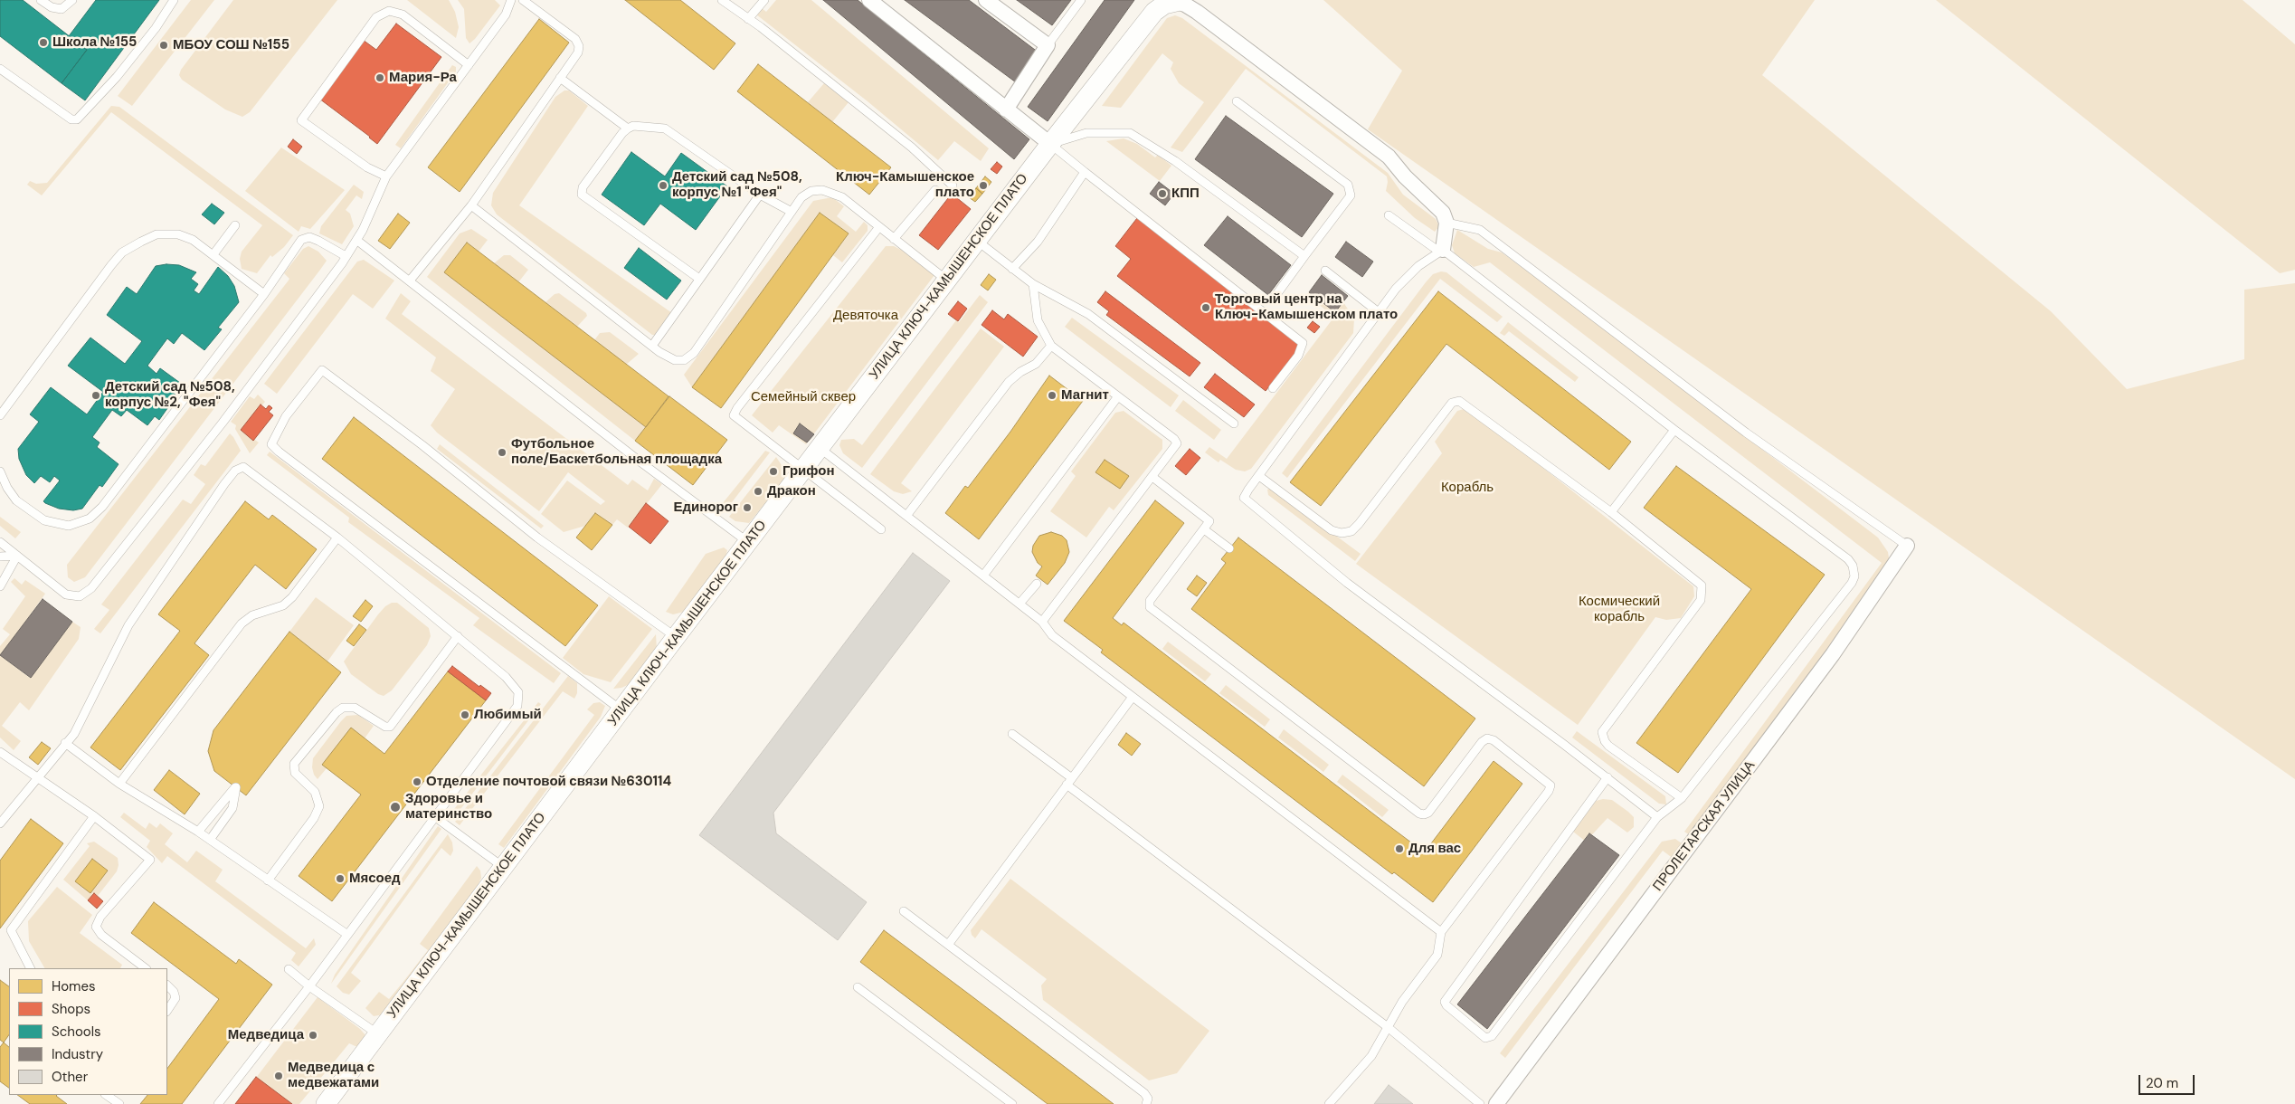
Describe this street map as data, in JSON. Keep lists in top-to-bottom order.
{
  "streets": {
    "street": ["УЛИЦА КЛЮЧ-КАМЫШЕНСКОЕ ПЛАТО", "ПРОЛЕТАРСКАЯ УЛИЦА"]
  },
  "parks": [
    "Девяточка",
    "Семейный сквер",
    "Корабль",
    "Космический корабль"
  ],
  "places": [
    "Школа №155",
    "МБОУ СОШ №155",
    "Мария-Ра",
    "Детский сад №508, корпус №1 \"Фея\"",
    "Ключ-Камышенское плато",
    "КПП",
    "Торговый центр на Ключ-Камышенском плато",
    "Детский сад №508, корпус №2, \"Фея\"",
    "Магнит",
    "Футбольное поле/Баскетбольная площадка",
    "Грифон",
    "Дракон",
    "Единорог",
    "Любимый",
    "Отделение почтовой связи №630114",
    "Здоровье и материнство",
    "Для вас",
    "Мясоед",
    "Медведица",
    "Медведица с медвежатами"
  ],
  "legend": [
    "Homes",
    "Shops",
    "Schools",
    "Industry",
    "Other"
  ],
  "scale_bar": "20 m"
}
